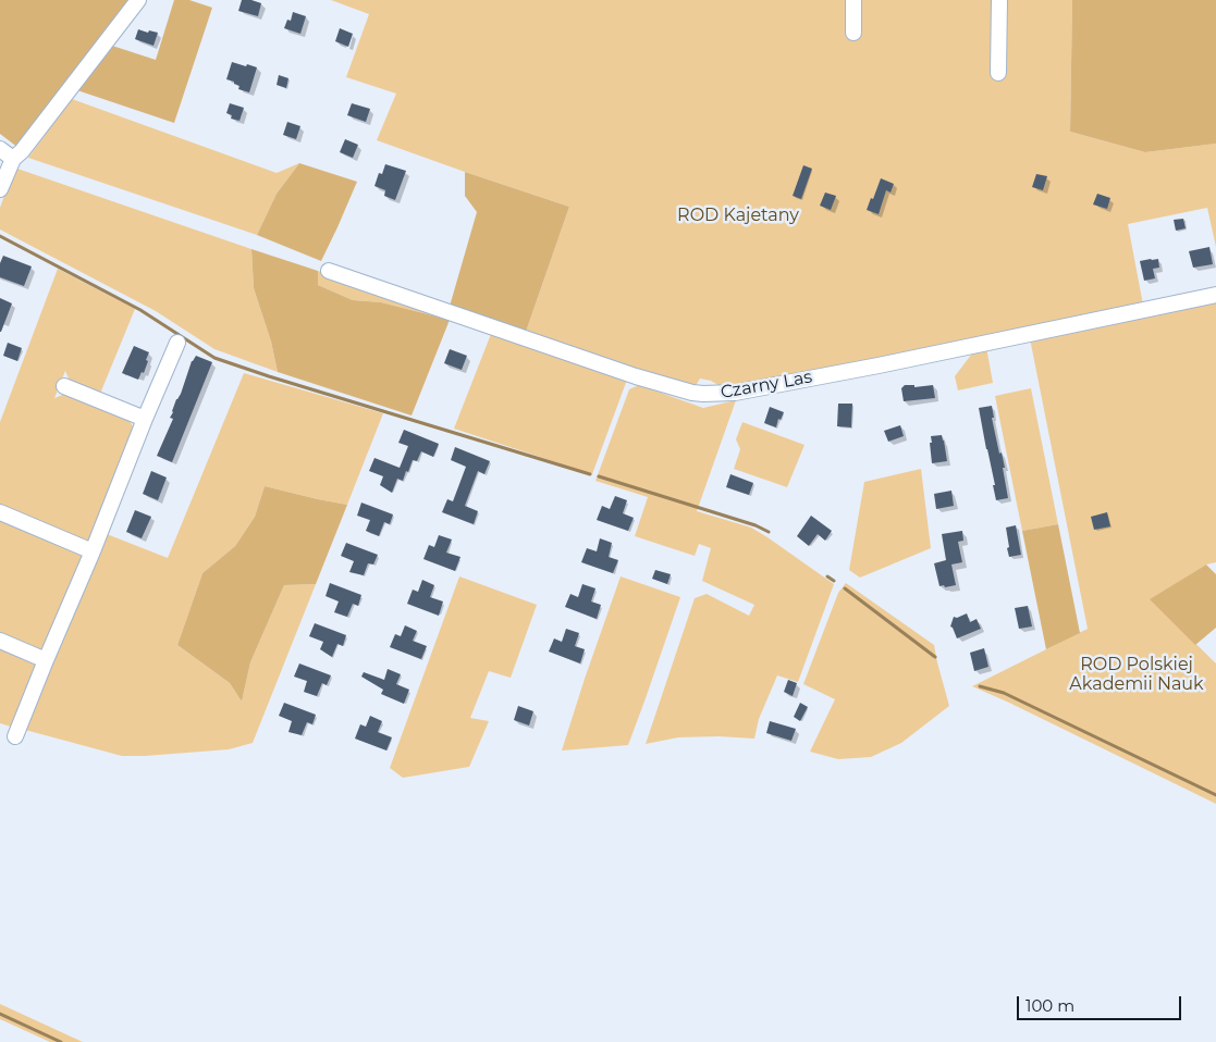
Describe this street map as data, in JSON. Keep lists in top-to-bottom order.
{
  "streets": {
    "street": ["Czarny Las"]
  },
  "parks": ["ROD Kajetany", "ROD Polskiej Akademii Nauk"],
  "scale_bar": "100 m"
}
